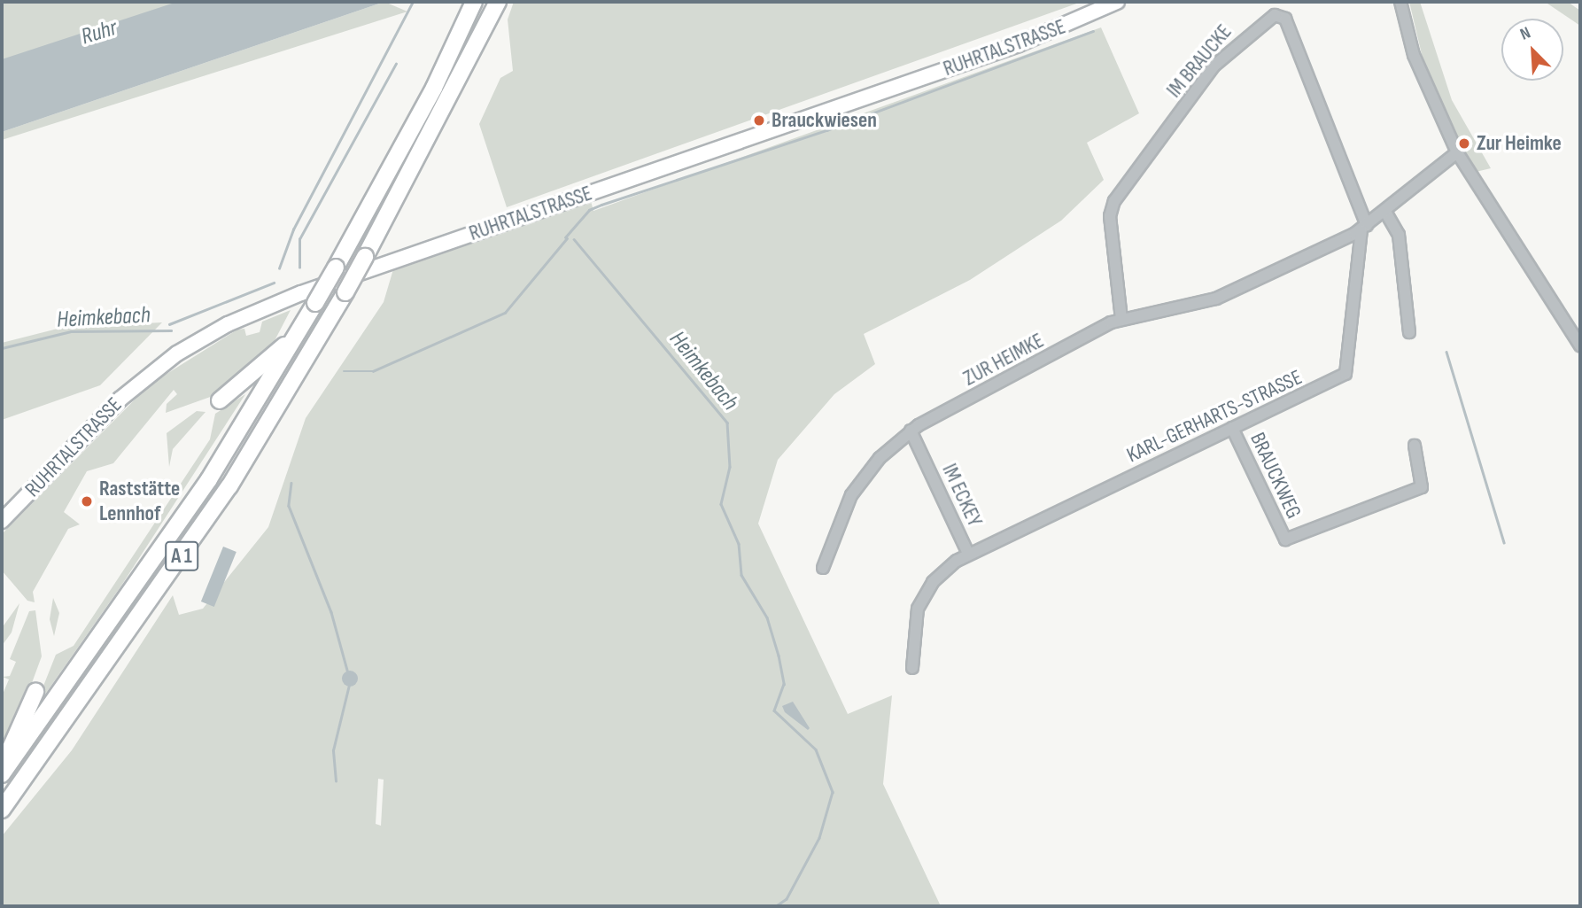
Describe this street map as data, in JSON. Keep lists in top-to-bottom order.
{
  "streets": {
    "highway": ["A 1"],
    "main road": ["RUHRTALSTRASSE"],
    "street": [
      "IM BRAUCKE",
      "ZUR HEIMKE",
      "KARL-GERHARTS-STRASSE",
      "BRAUCKWEG",
      "IM ECKEY"
    ]
  },
  "crossings": [
    ["IM BRAUCKE", "ZUR HEIMKE"],
    ["IM BRAUCKE", "KARL-GERHARTS-STRASSE"],
    ["ZUR HEIMKE", "KARL-GERHARTS-STRASSE"],
    ["ZUR HEIMKE", "IM ECKEY"],
    ["KARL-GERHARTS-STRASSE", "BRAUCKWEG"],
    ["KARL-GERHARTS-STRASSE", "IM ECKEY"]
  ],
  "water": ["Ruhr", "Heimkebach"],
  "places": ["Brauckwiesen", "Zur Heimke", "Raststätte Lennhof"],
  "north": "top left"
}
